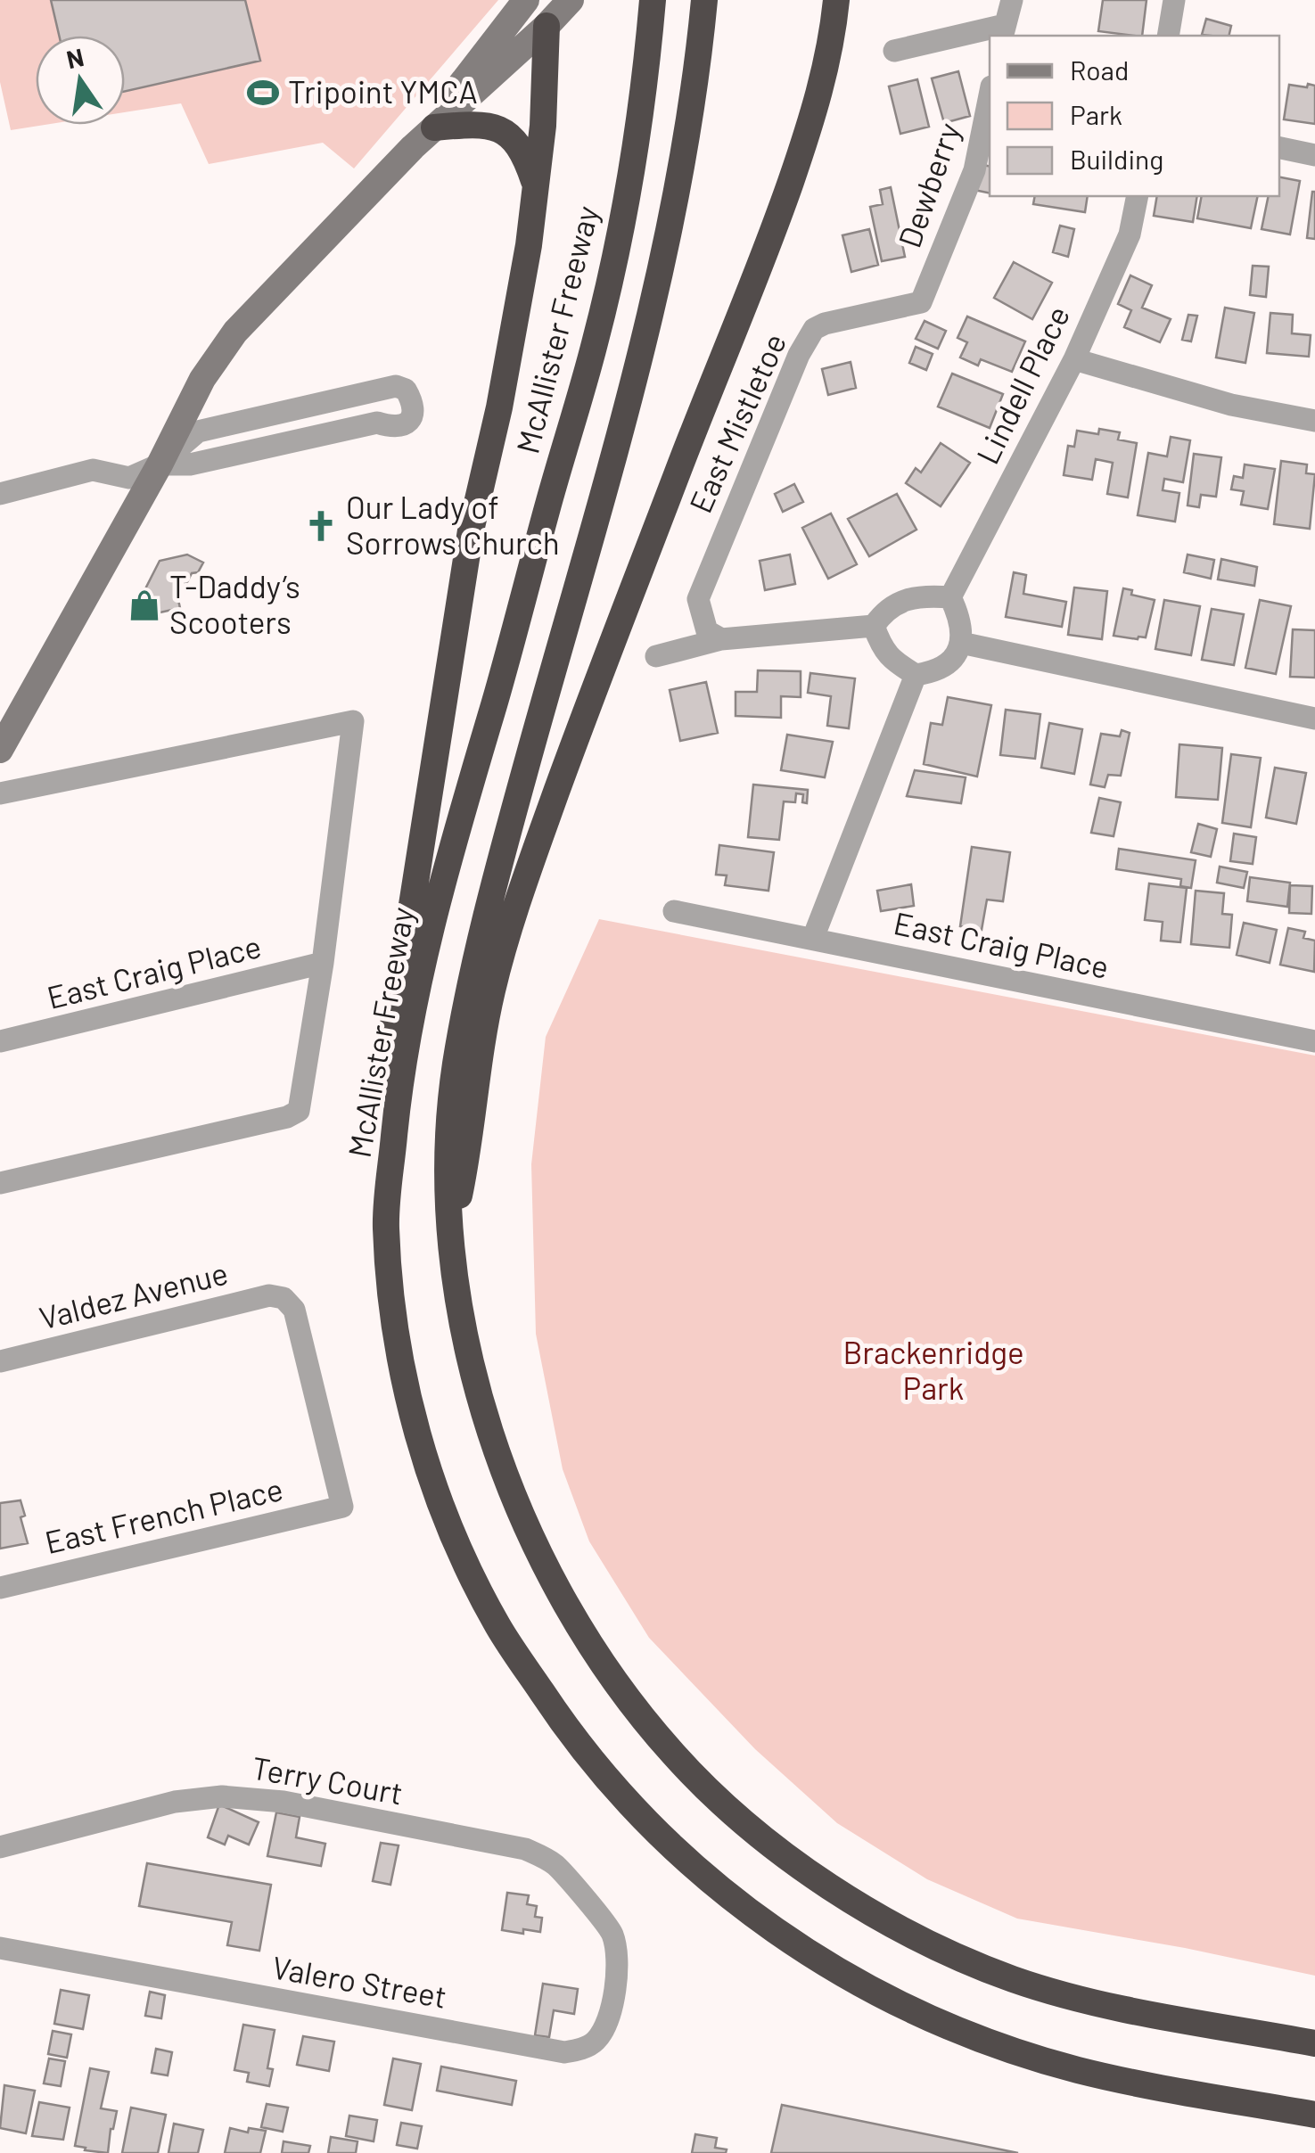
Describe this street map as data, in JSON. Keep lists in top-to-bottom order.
{
  "streets": {
    "highway": ["McAllister Freeway"],
    "street": [
      "Dewberry",
      "Lindell Place",
      "East Mistletoe",
      "East Craig Place",
      "Valdez Avenue",
      "East French Place",
      "Terry Court",
      "Valero Street"
    ]
  },
  "crossings": [
    ["Dewberry", "East Mistletoe"],
    ["Valdez Avenue", "East French Place"],
    ["Terry Court", "Valero Street"]
  ],
  "parks": ["Brackenridge Park"],
  "places": {
    "sports": ["Tripoint YMCA"],
    "church": ["Our Lady of Sorrows Church"],
    "shop": ["T-Daddy’s Scooters"]
  },
  "legend": ["Road", "Park", "Building"],
  "north": "top"
}
